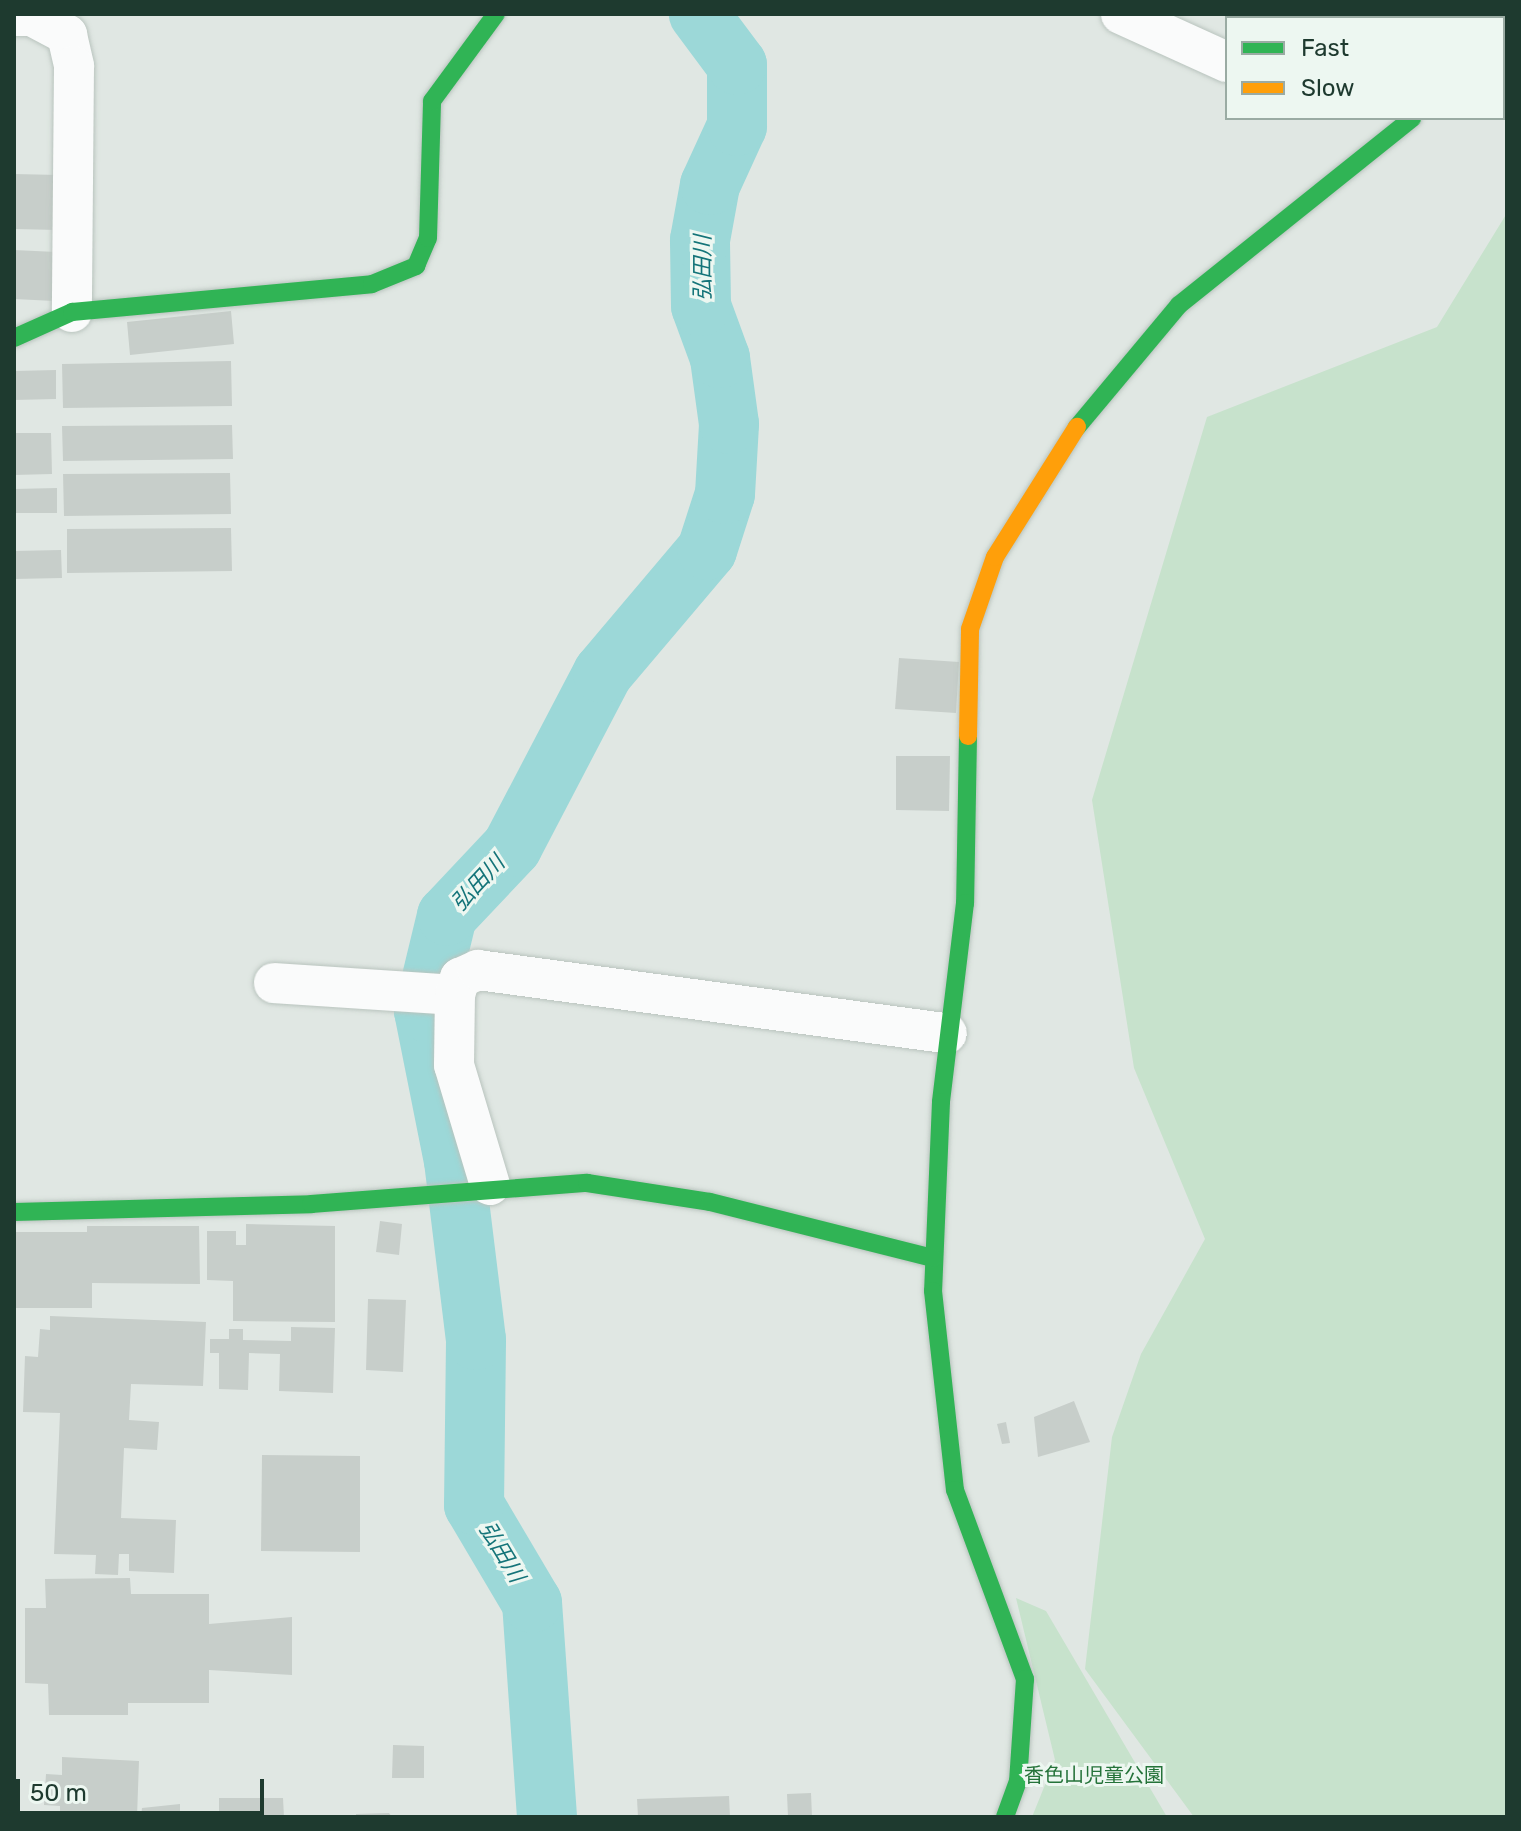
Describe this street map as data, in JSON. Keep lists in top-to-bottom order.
{
  "water": ["弘田川"],
  "parks": ["香色山児童公園"],
  "legend": ["Fast", "Slow"],
  "scale_bar": "50 m"
}
